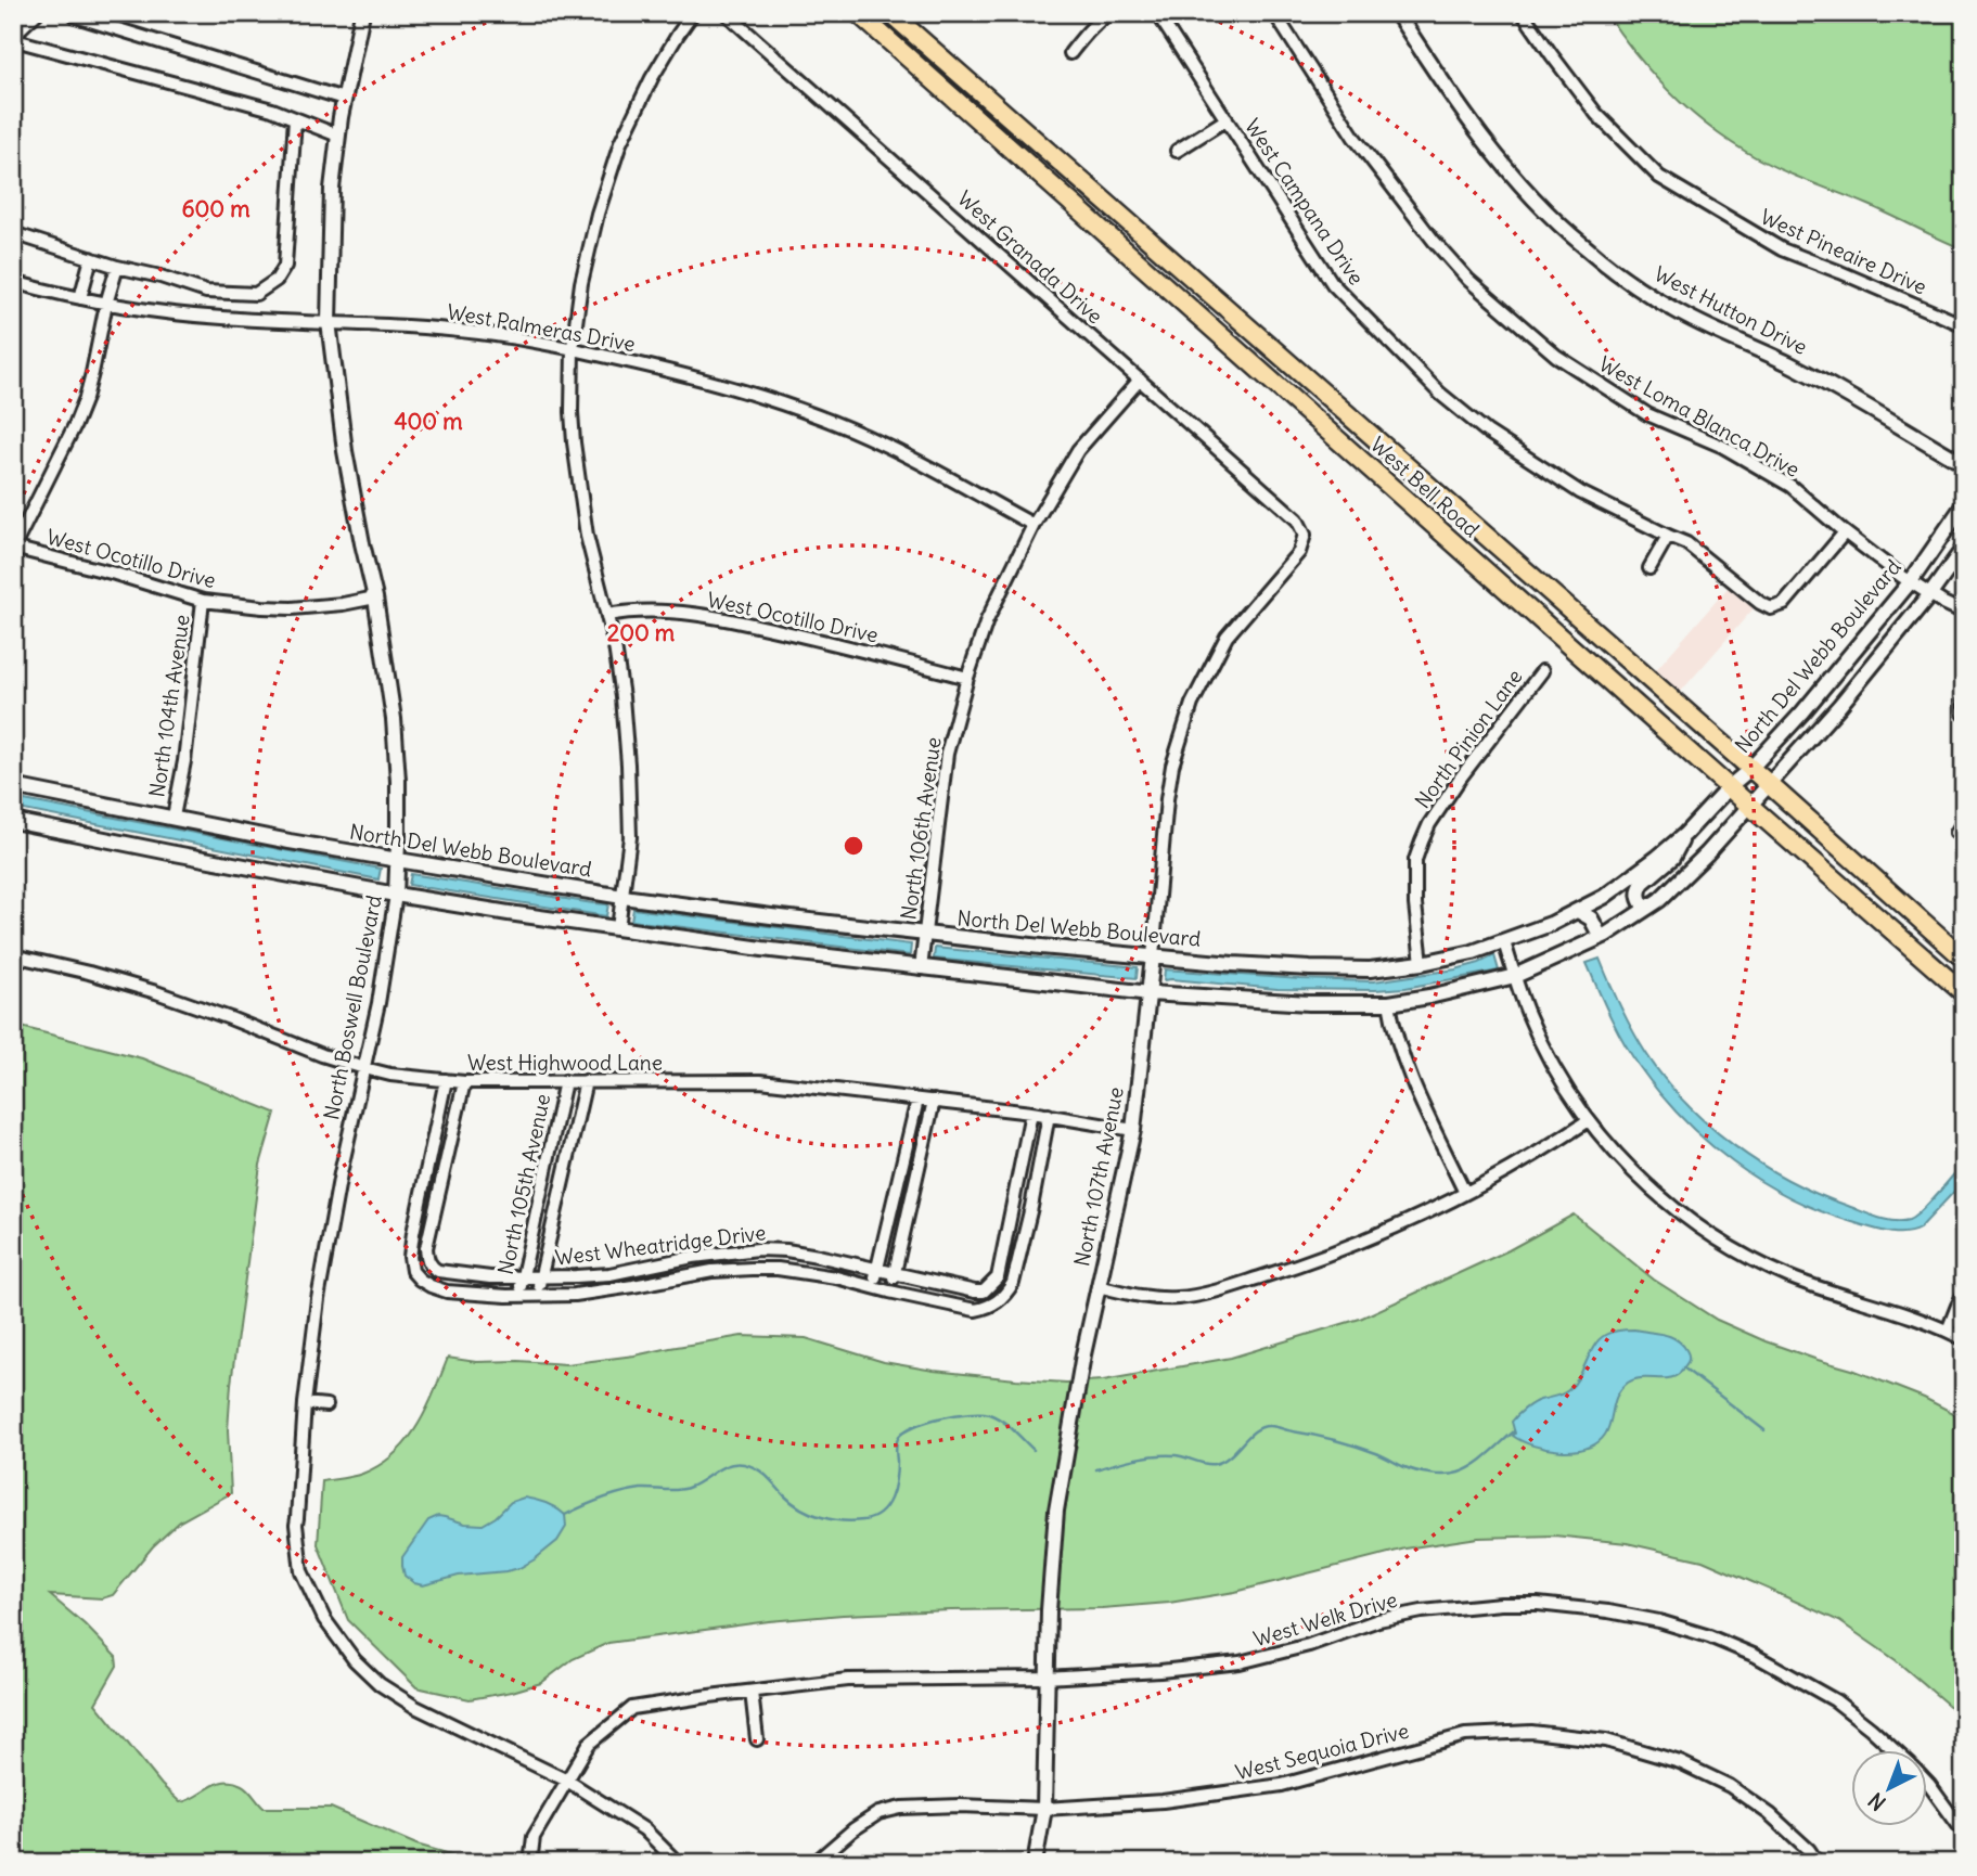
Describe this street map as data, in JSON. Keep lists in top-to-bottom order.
{
  "streets": {
    "main road": ["West Bell Road"],
    "street": [
      "West Campana Drive",
      "West Pineaire Drive",
      "West Granada Drive",
      "West Hutton Drive",
      "West Palmeras Drive",
      "West Loma Blanca Drive",
      "West Ocotillo Drive",
      "North Del Webb Boulevard",
      "North 104th Avenue",
      "North Pinion Lane",
      "North 106th Avenue",
      "North Boswell Boulevard",
      "West Highwood Lane",
      "North 107th Avenue",
      "North 105th Avenue",
      "West Wheatridge Drive",
      "West Welk Drive",
      "West Sequoia Drive"
    ]
  },
  "crossings": [
    ["West Campana Drive", "West Loma Blanca Drive"],
    ["West Granada Drive", "North 106th Avenue"],
    ["West Granada Drive", "North 107th Avenue"],
    ["West Palmeras Drive", "North 106th Avenue"],
    ["West Palmeras Drive", "North Boswell Boulevard"],
    ["West Loma Blanca Drive", "North Del Webb Boulevard"],
    ["West Bell Road", "North Del Webb Boulevard"],
    ["West Ocotillo Drive", "North 104th Avenue"],
    ["West Ocotillo Drive", "North 106th Avenue"],
    ["West Ocotillo Drive", "North Boswell Boulevard"],
    ["North Del Webb Boulevard", "North 104th Avenue"],
    ["North Del Webb Boulevard", "North Pinion Lane"],
    ["North Del Webb Boulevard", "North 106th Avenue"],
    ["North Del Webb Boulevard", "North Boswell Boulevard"],
    ["North Del Webb Boulevard", "North 107th Avenue"],
    ["North Boswell Boulevard", "West Highwood Lane"],
    ["North Boswell Boulevard", "West Welk Drive"],
    ["West Highwood Lane", "North 107th Avenue"],
    ["West Highwood Lane", "North 105th Avenue"],
    ["West Highwood Lane", "West Wheatridge Drive"],
    ["North 107th Avenue", "West Welk Drive"],
    ["North 107th Avenue", "West Sequoia Drive"],
    ["North 105th Avenue", "West Wheatridge Drive"]
  ],
  "north": "bottom left",
  "rings": ["600 m", "400 m", "200 m"]
}
